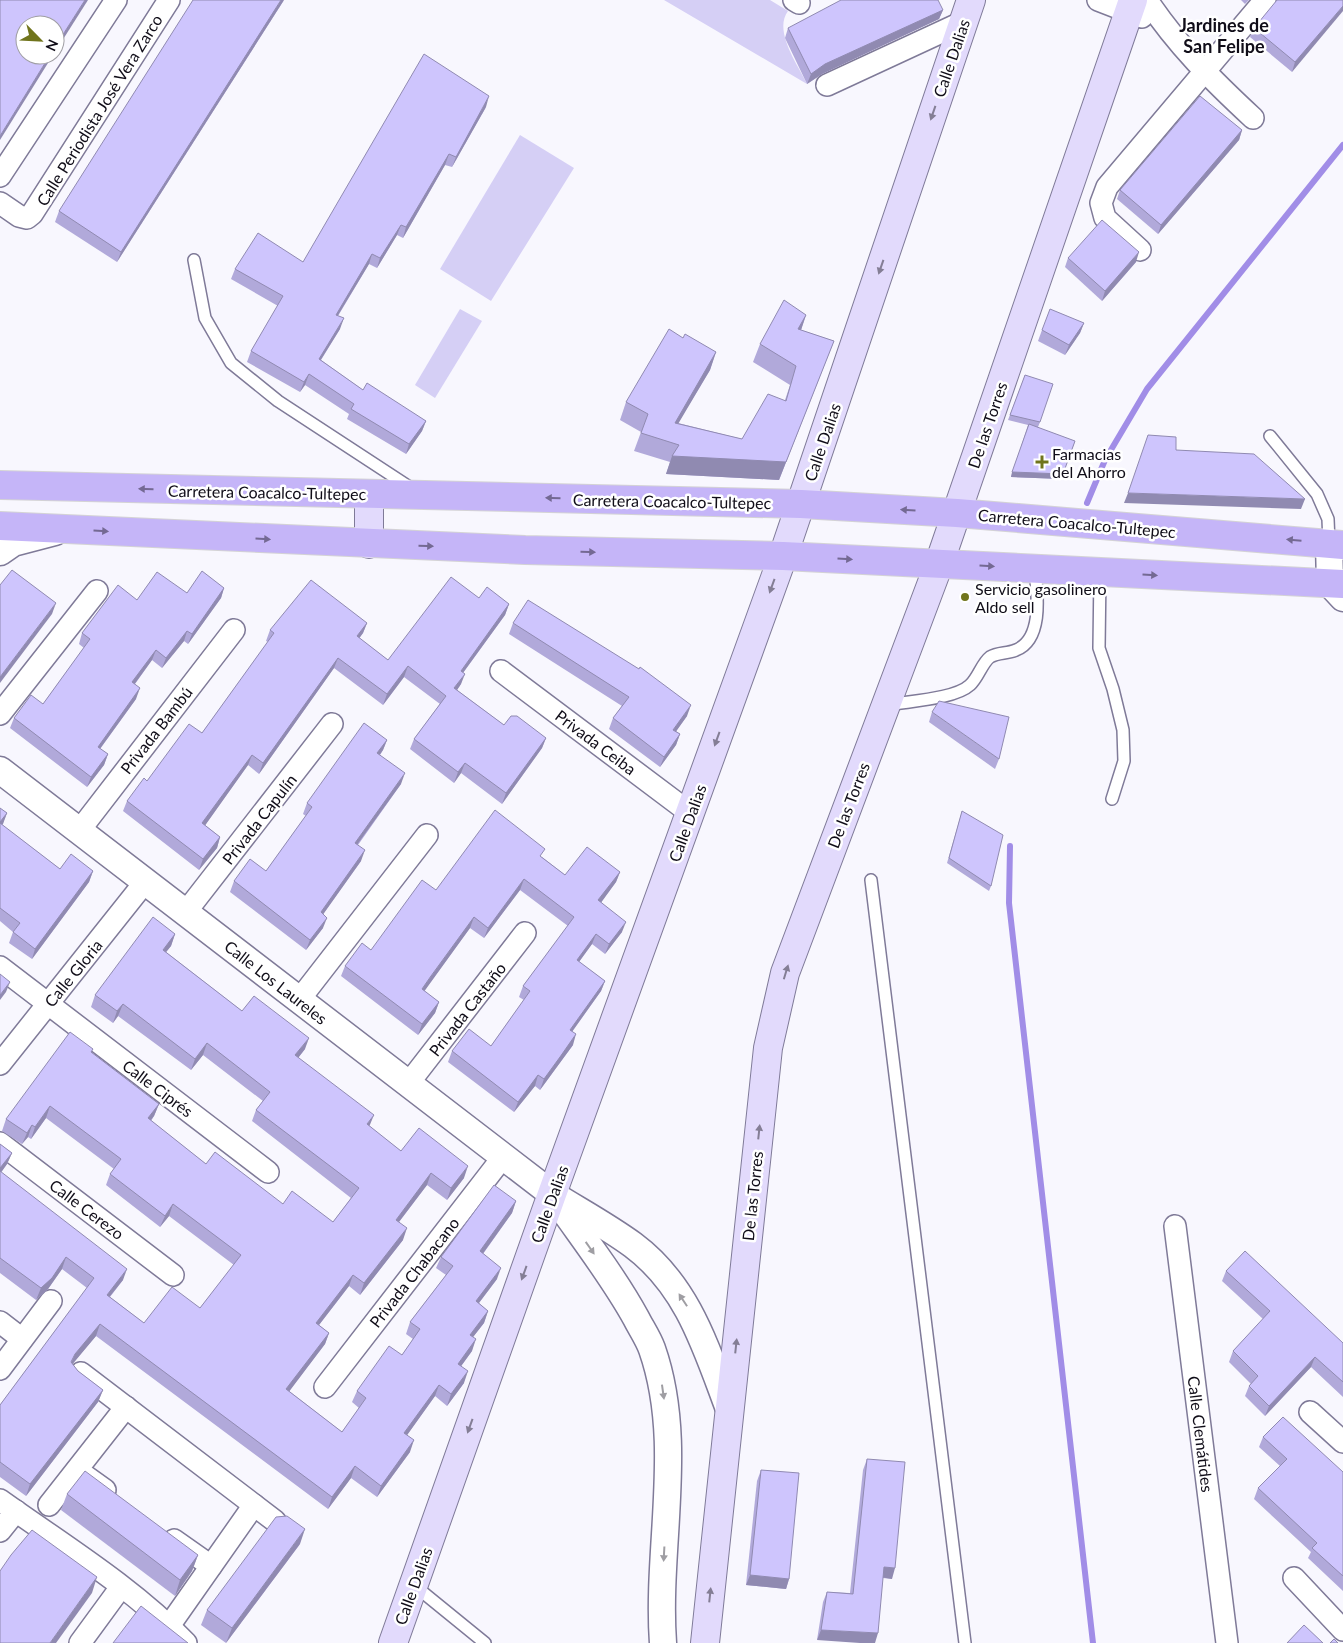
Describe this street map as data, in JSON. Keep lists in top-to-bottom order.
{
  "streets": {
    "main road": ["Calle Dalias", "De las Torres", "Carretera Coacalco-Tultepec"],
    "street": [
      "Calle Periodista José Vera Zarco",
      "Privada Bambú",
      "Privada Ceiba",
      "Privada Capulín",
      "Calle Gloria",
      "Calle Los Laureles",
      "Privada Castaño",
      "Calle Ciprés",
      "Calle Cerezo",
      "Privada Chabacano",
      "Calle Clemátides"
    ]
  },
  "crossings": [
    ["Calle Dalias", "Carretera Coacalco-Tultepec"],
    ["Calle Dalias", "Privada Ceiba"],
    ["Calle Dalias", "Calle Los Laureles"],
    ["De las Torres", "Carretera Coacalco-Tultepec"],
    ["Privada Bambú", "Calle Los Laureles"],
    ["Privada Capulín", "Calle Los Laureles"],
    ["Calle Gloria", "Calle Los Laureles"],
    ["Calle Gloria", "Calle Ciprés"],
    ["Calle Los Laureles", "Privada Castaño"],
    ["Calle Los Laureles", "Privada Chabacano"]
  ],
  "one_way": ["Calle Dalias", "De las Torres"],
  "districts": ["Jardines de San Felipe"],
  "places": {
    "health": ["Farmacias del Ahorro"],
    "other": ["Servicio gasolinero Aldo sell"]
  },
  "north": "bottom right"
}
